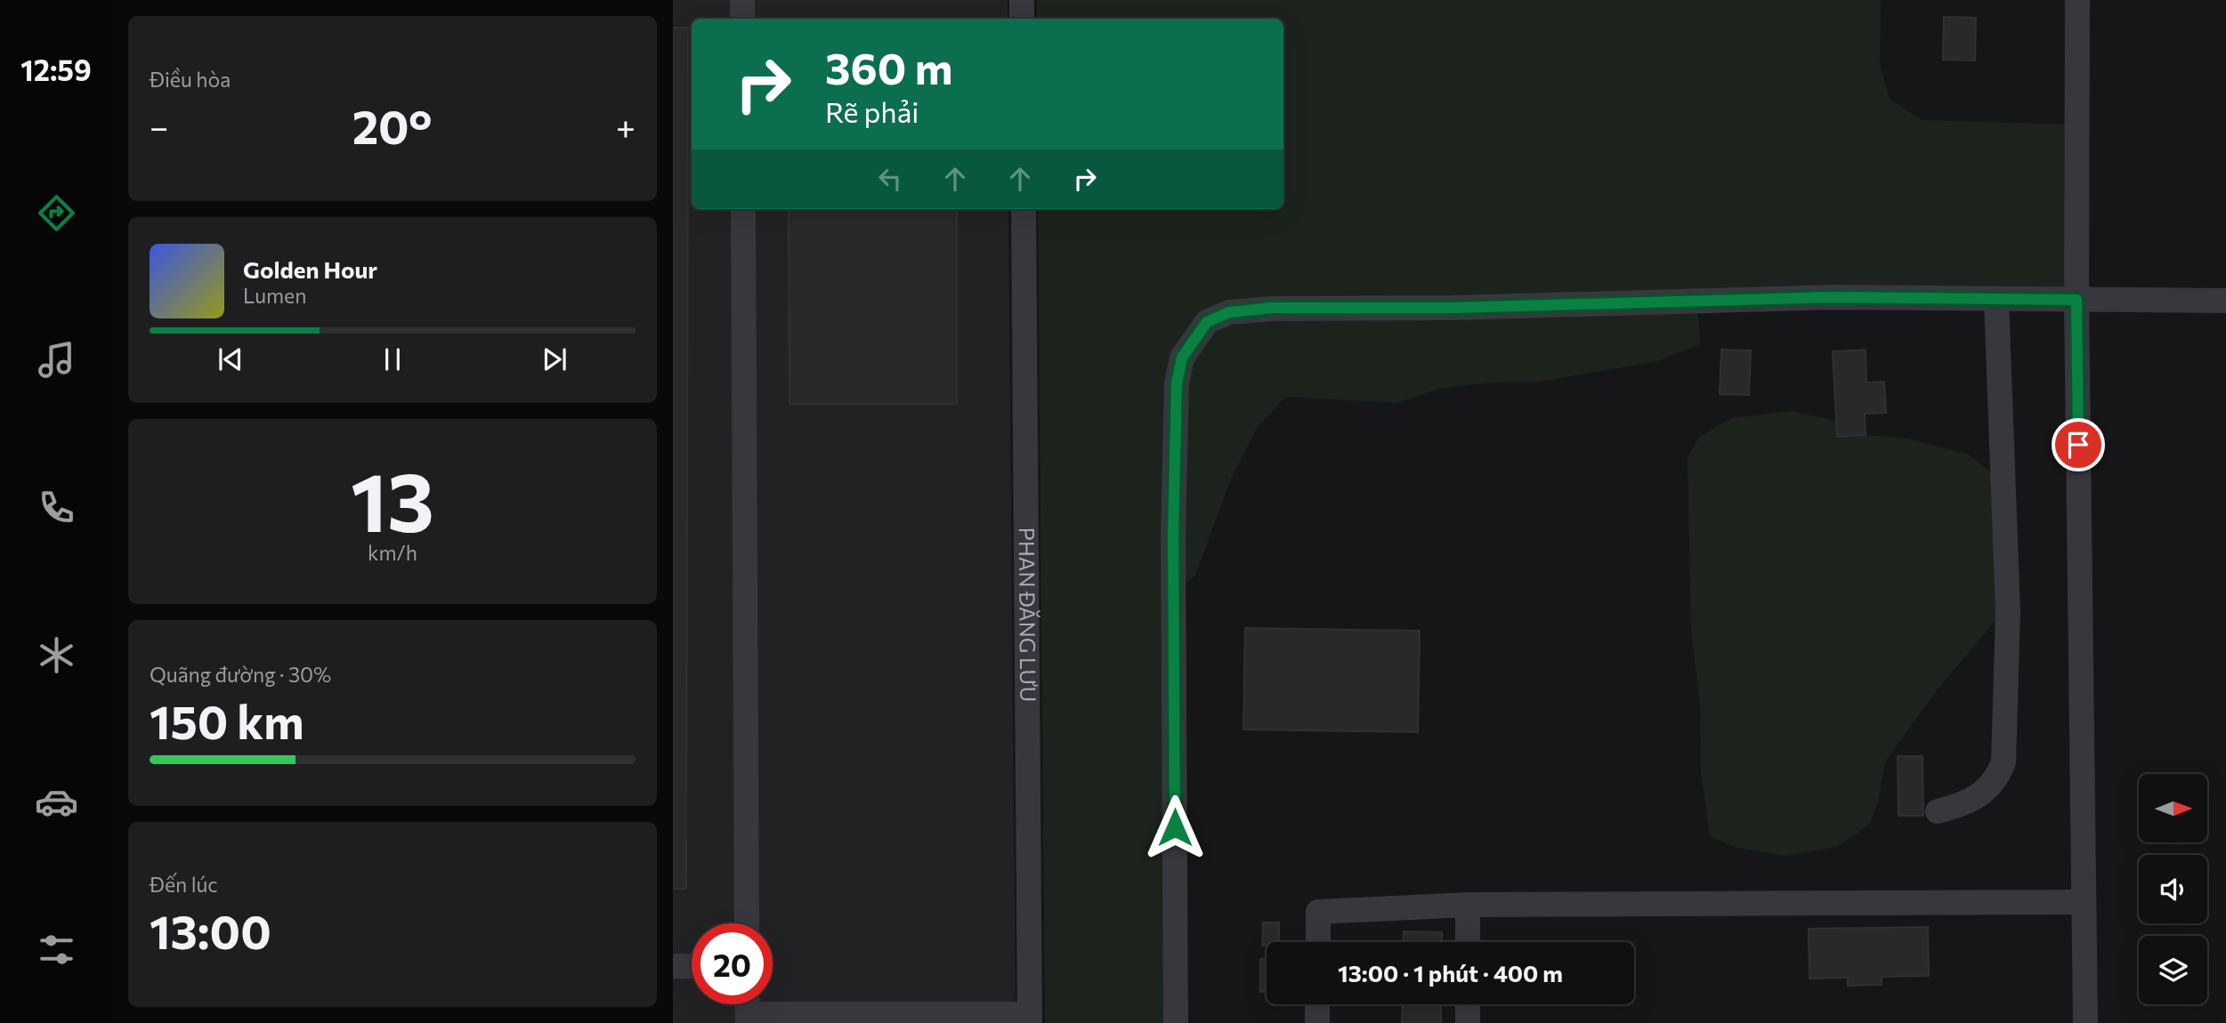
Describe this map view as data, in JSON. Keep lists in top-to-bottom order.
{
  "streets": {
    "street": ["PHAN ĐĂNG LƯU"]
  },
  "north": "right",
  "page": {
    "tabs": "12:59",
    "tile": [
      "Điều hòa",
      ["13", "km/h"],
      ["Quãng đường · 30%", "150 km"],
      ["Đến lúc", "13:00"]
    ],
    "turn": ["360 m", "Rẽ phải"],
    "heat": ["−", "20°", "+"],
    "song": ["Golden Hour", "Lumen"],
    "limit": "20",
    "trip": "13:00 · 1 phút · 400 m"
  }
}
